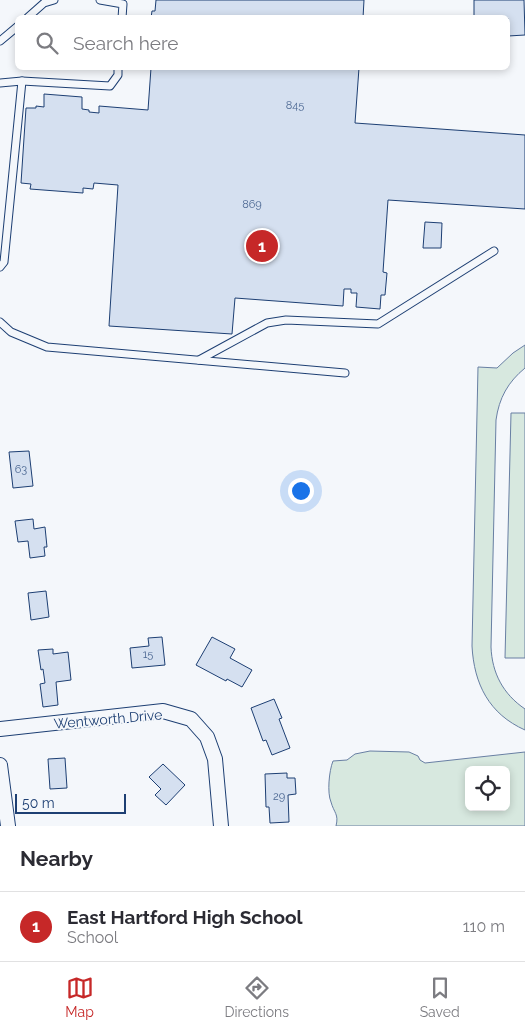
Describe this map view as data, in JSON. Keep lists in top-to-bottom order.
{
  "streets": {
    "street": ["Wentworth Drive"]
  },
  "house_numbers": [
    "845",
    "869",
    "63",
    "15",
    "29"
  ],
  "scale_bar": "50 m",
  "page": {
    "search": "Search here",
    "pins": "1",
    "scale": "50 m",
    "heading": "Nearby",
    "list": [
      {
        "mark": "1",
        "name": "East Hartford High School",
        "note": "School",
        "value": "110 m"
      }
    ],
    "nav": ["Map", "Directions", "Saved"]
  }
}
